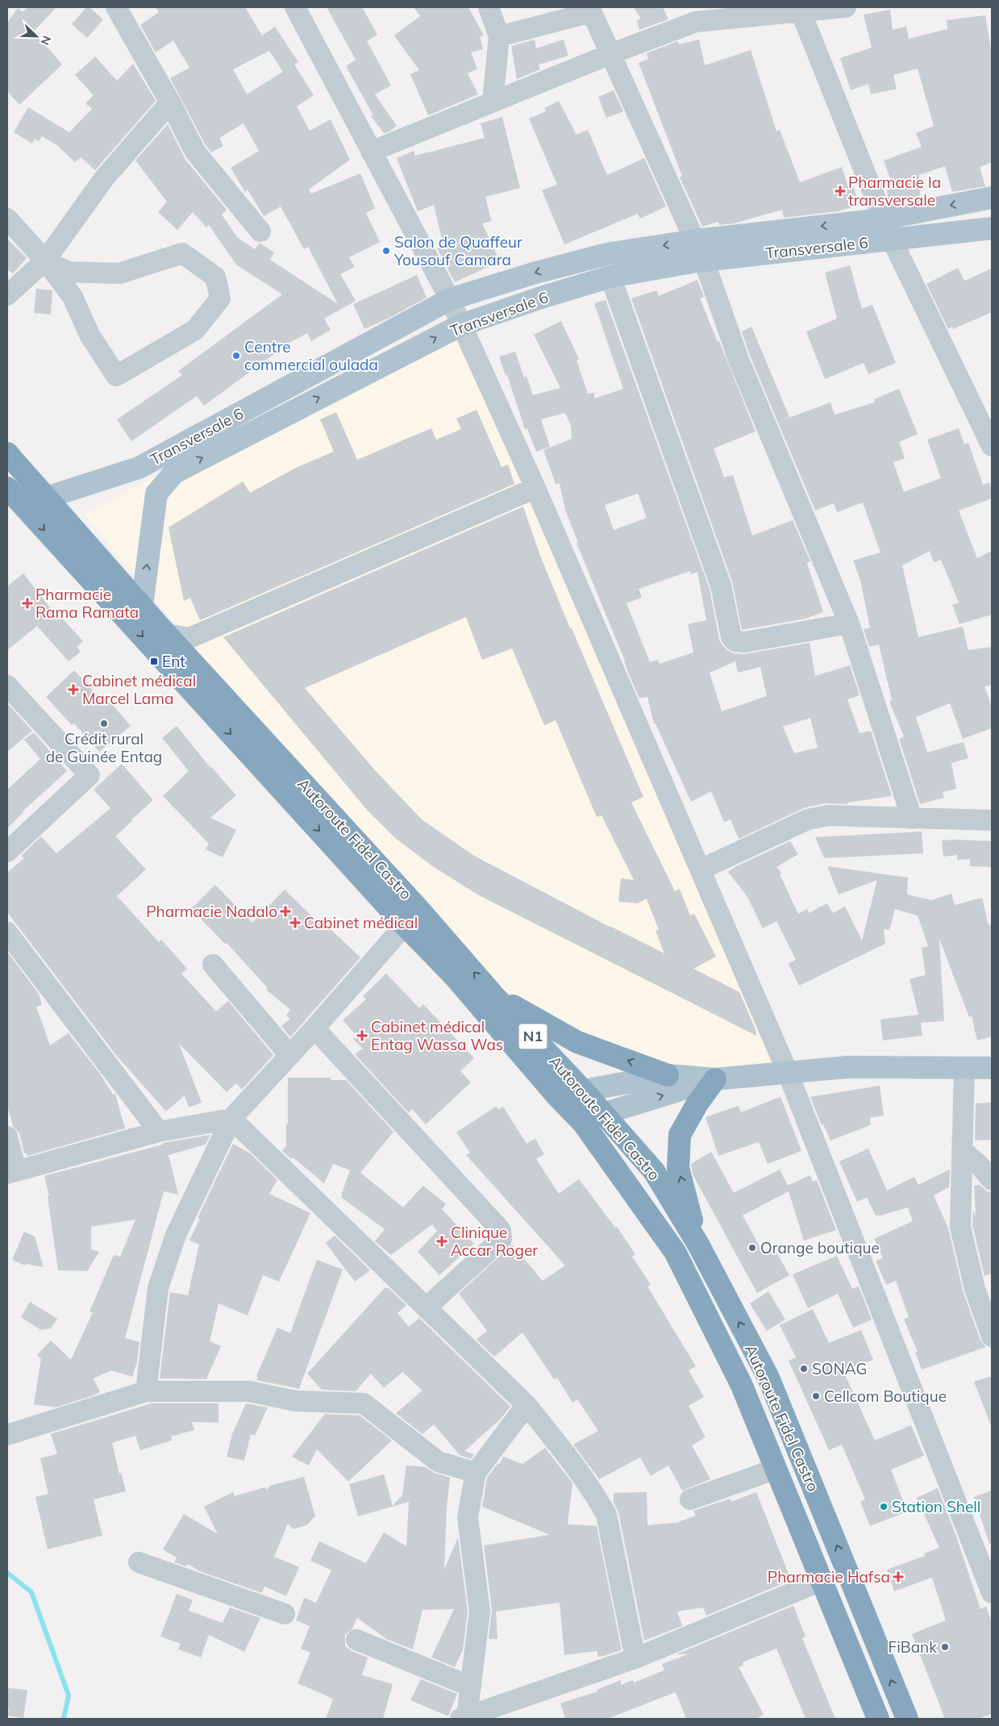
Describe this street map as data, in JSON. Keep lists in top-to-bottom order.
{
  "streets": {
    "highway": ["Autoroute Fidel Castro", "N1"],
    "main road": ["Transversale 6"]
  },
  "crossings": [
    ["Transversale 6", "Autoroute Fidel Castro"]
  ],
  "places": {
    "health": [
      "Pharmacie la transversale",
      "Pharmacie Rama Ramata",
      "Cabinet médical Marcel Lama",
      "Pharmacie Nadalo",
      "Cabinet médical",
      "Cabinet médical Entag Wassa Was",
      "Clinique Accar Roger",
      "Pharmacie Hafsa"
    ],
    "other": [
      "Salon de Quaffeur Yousouf Camara",
      "Centre commercial oulada",
      "Crédit rural de Guinée Entag",
      "Orange boutique",
      "SONAG",
      "Cellcom Boutique",
      "Station Shell",
      "FiBank"
    ],
    "transit": ["Ent"]
  },
  "north": "bottom right"
}
